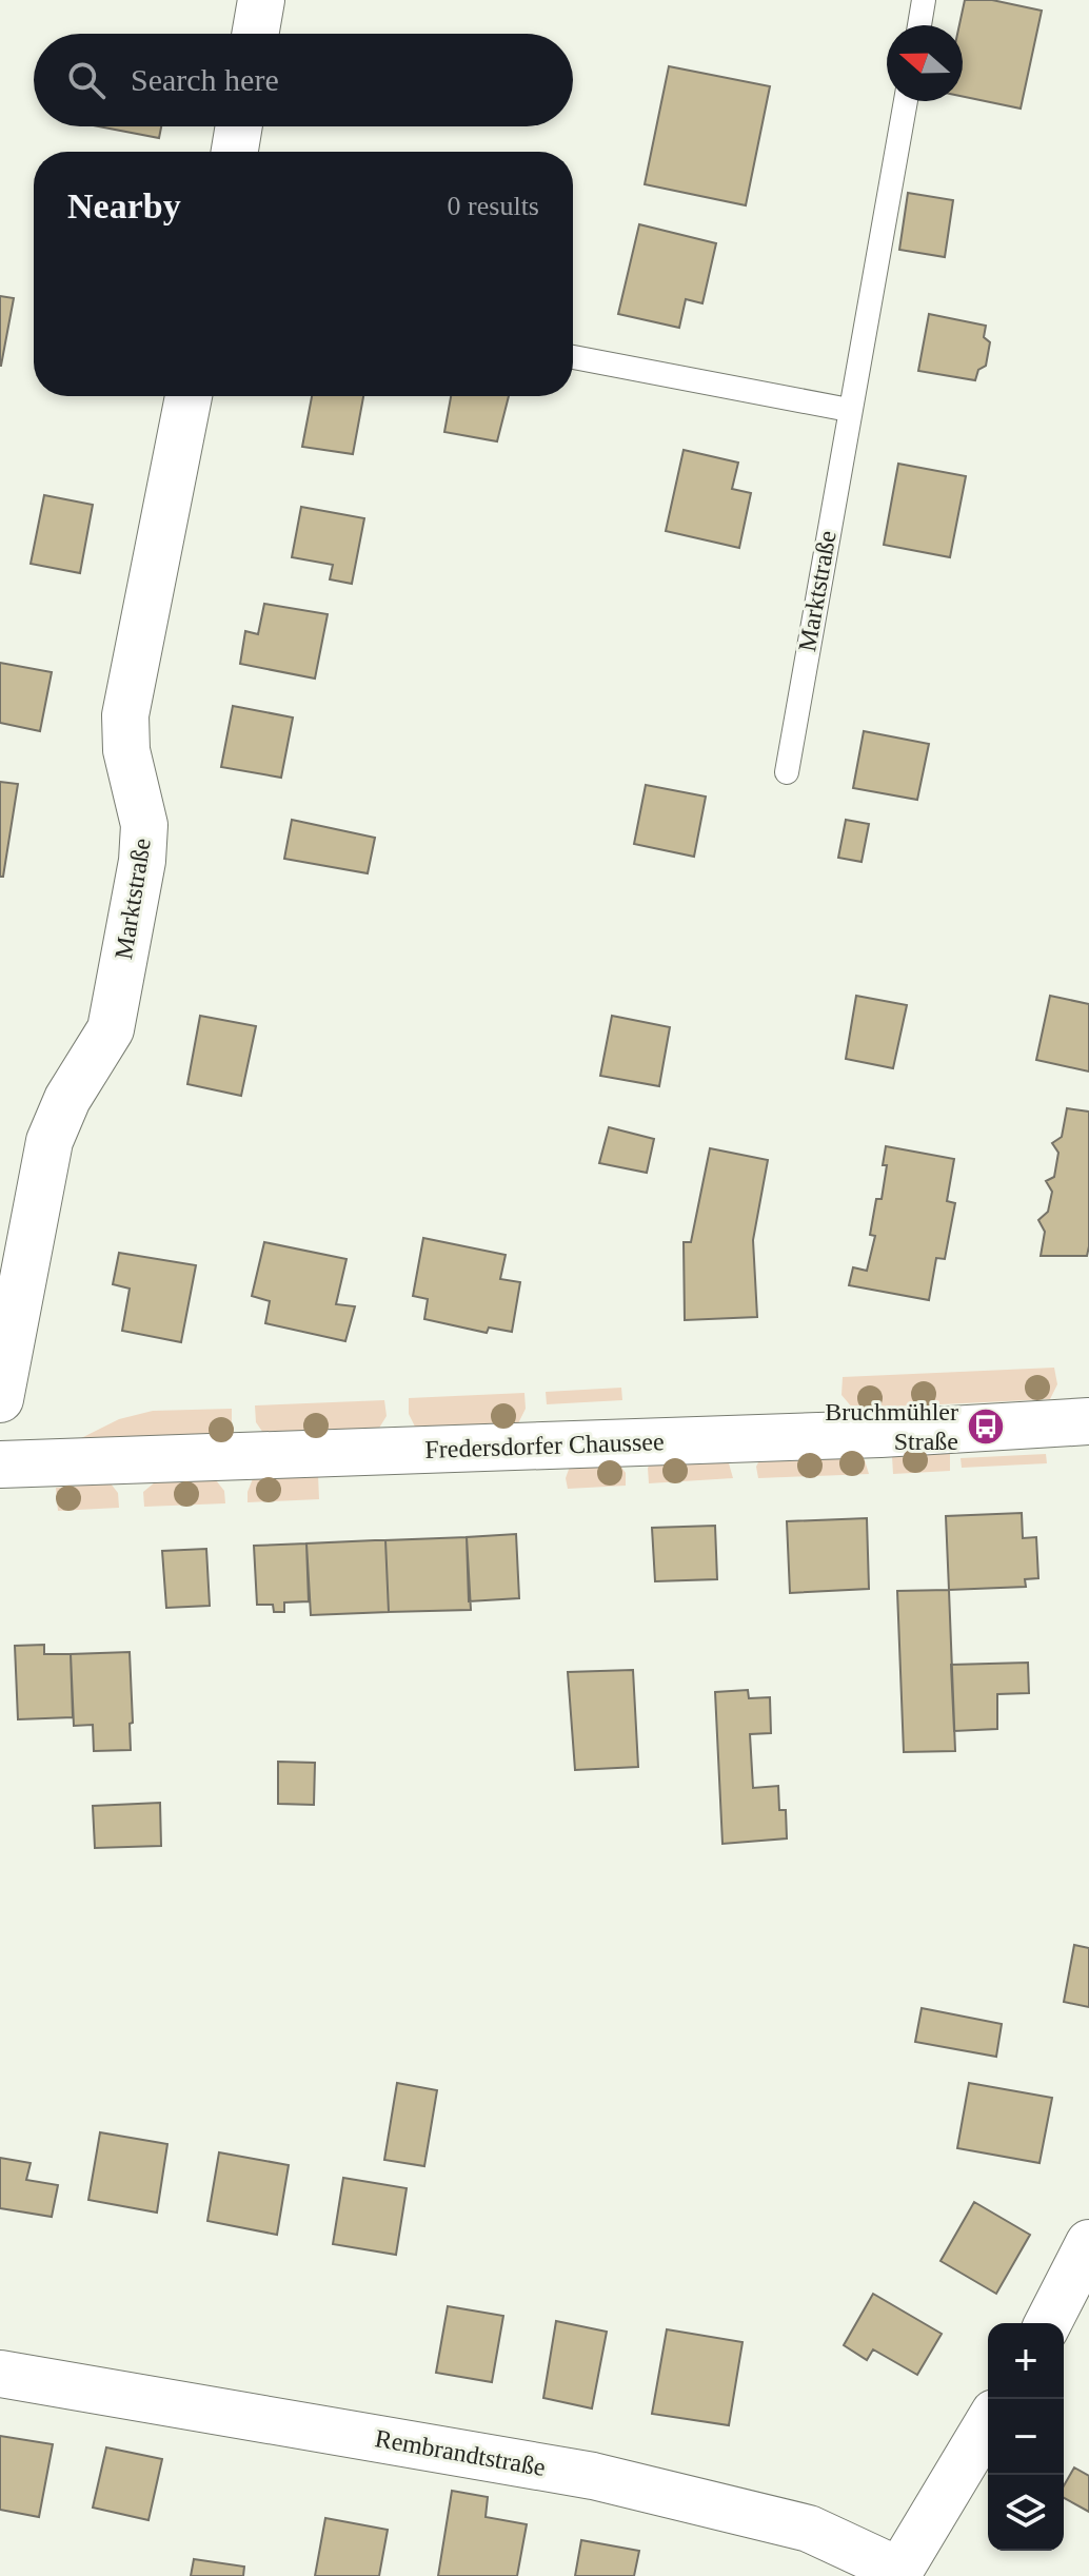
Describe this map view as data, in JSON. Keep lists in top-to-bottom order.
{
  "streets": {
    "street": ["Marktstraße", "Fredersdorfer Chaussee", "Rembrandtstraße"]
  },
  "places": {
    "bus stop": ["Bruchmühler Straße"]
  },
  "north": "left",
  "page": {
    "search": "Search here",
    "heading": ["Nearby", "0 results"],
    "map_buttons": ["+", "−"]
  }
}
